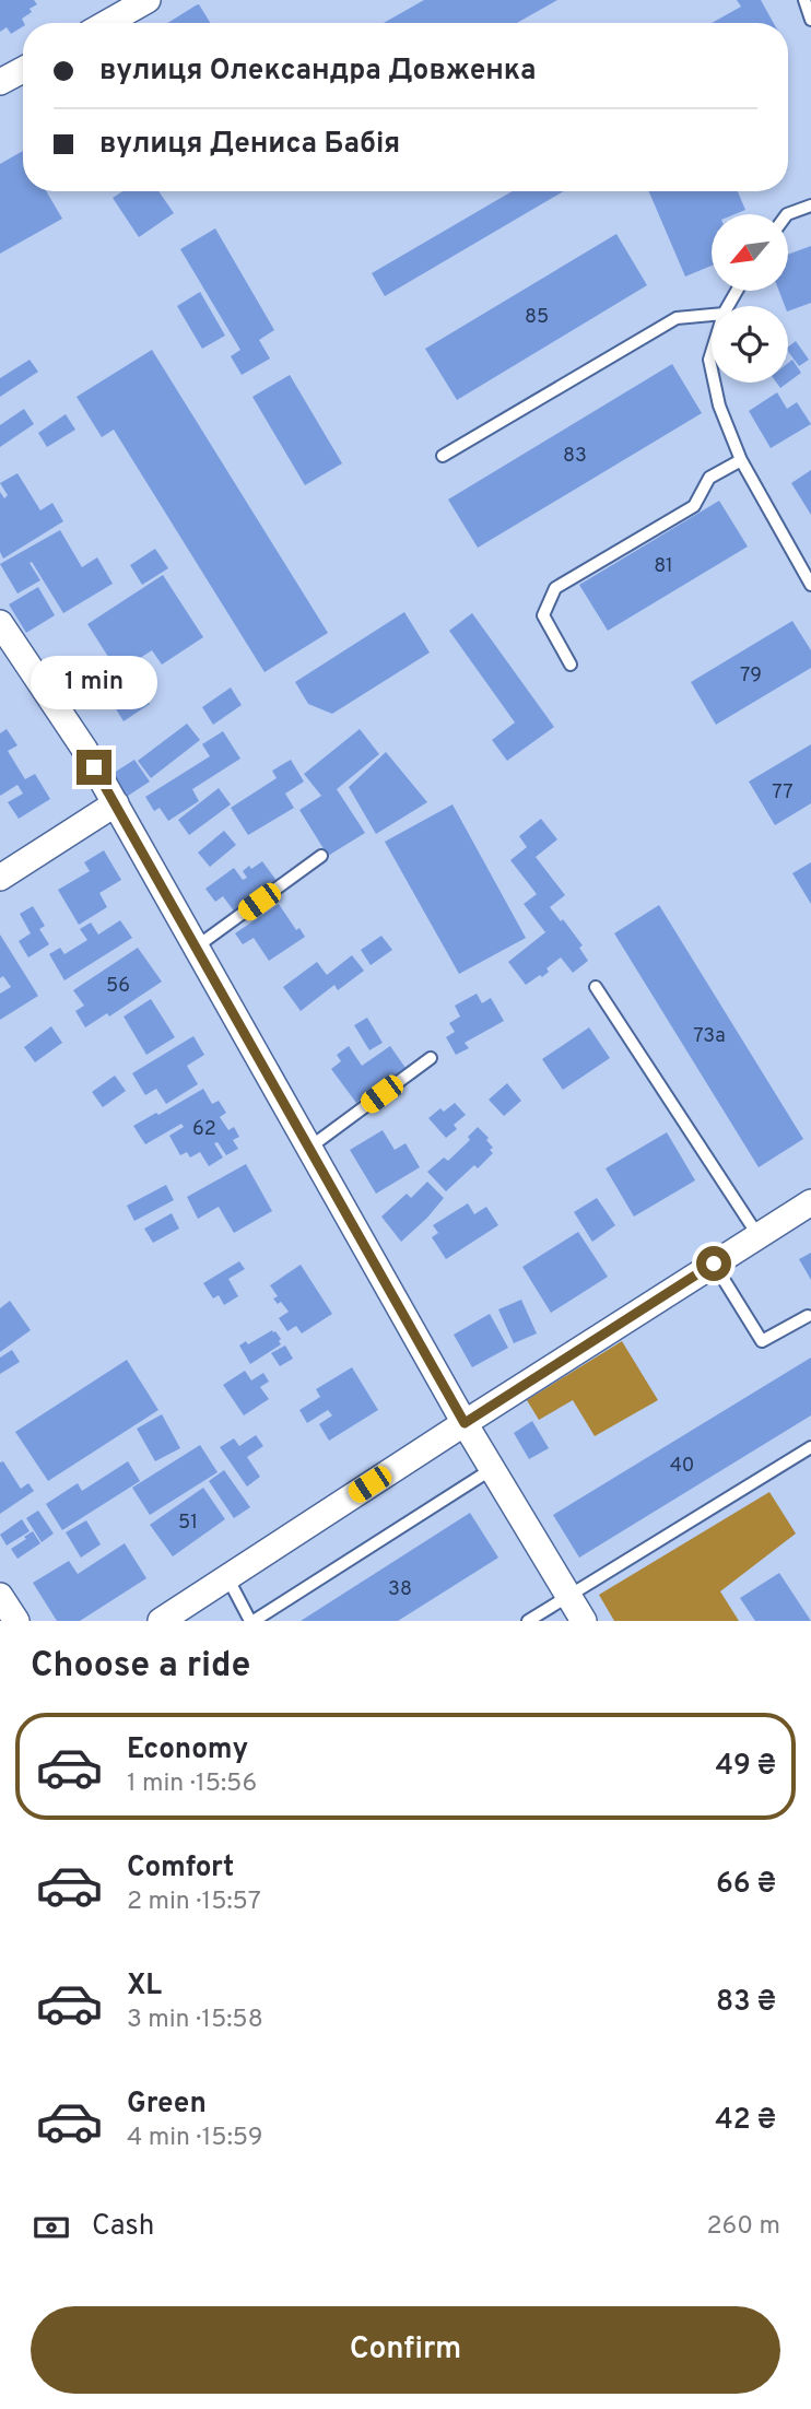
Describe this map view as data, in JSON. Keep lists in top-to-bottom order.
{
  "house_numbers": [
    "85",
    "83",
    "81",
    "79",
    "77",
    "56",
    "73а",
    "62",
    "40",
    "51",
    "38"
  ],
  "north": "bottom left",
  "page": {
    "banner": ["вулиця Олександра Довженка", "вулиця Дениса Бабія"],
    "bubble": "1 min",
    "heading": "Choose a ride",
    "list": [
      {
        "name": "Economy",
        "note": "1 min · 15:56",
        "value": "49 ₴"
      },
      {
        "name": "Comfort",
        "note": "2 min · 15:57",
        "value": "66 ₴"
      },
      {
        "name": "XL",
        "note": "3 min · 15:58",
        "value": "83 ₴"
      },
      {
        "name": "Green",
        "note": "4 min · 15:59",
        "value": "42 ₴"
      }
    ],
    "pay": ["Cash", "260 m"],
    "buttons": "Confirm"
  }
}
